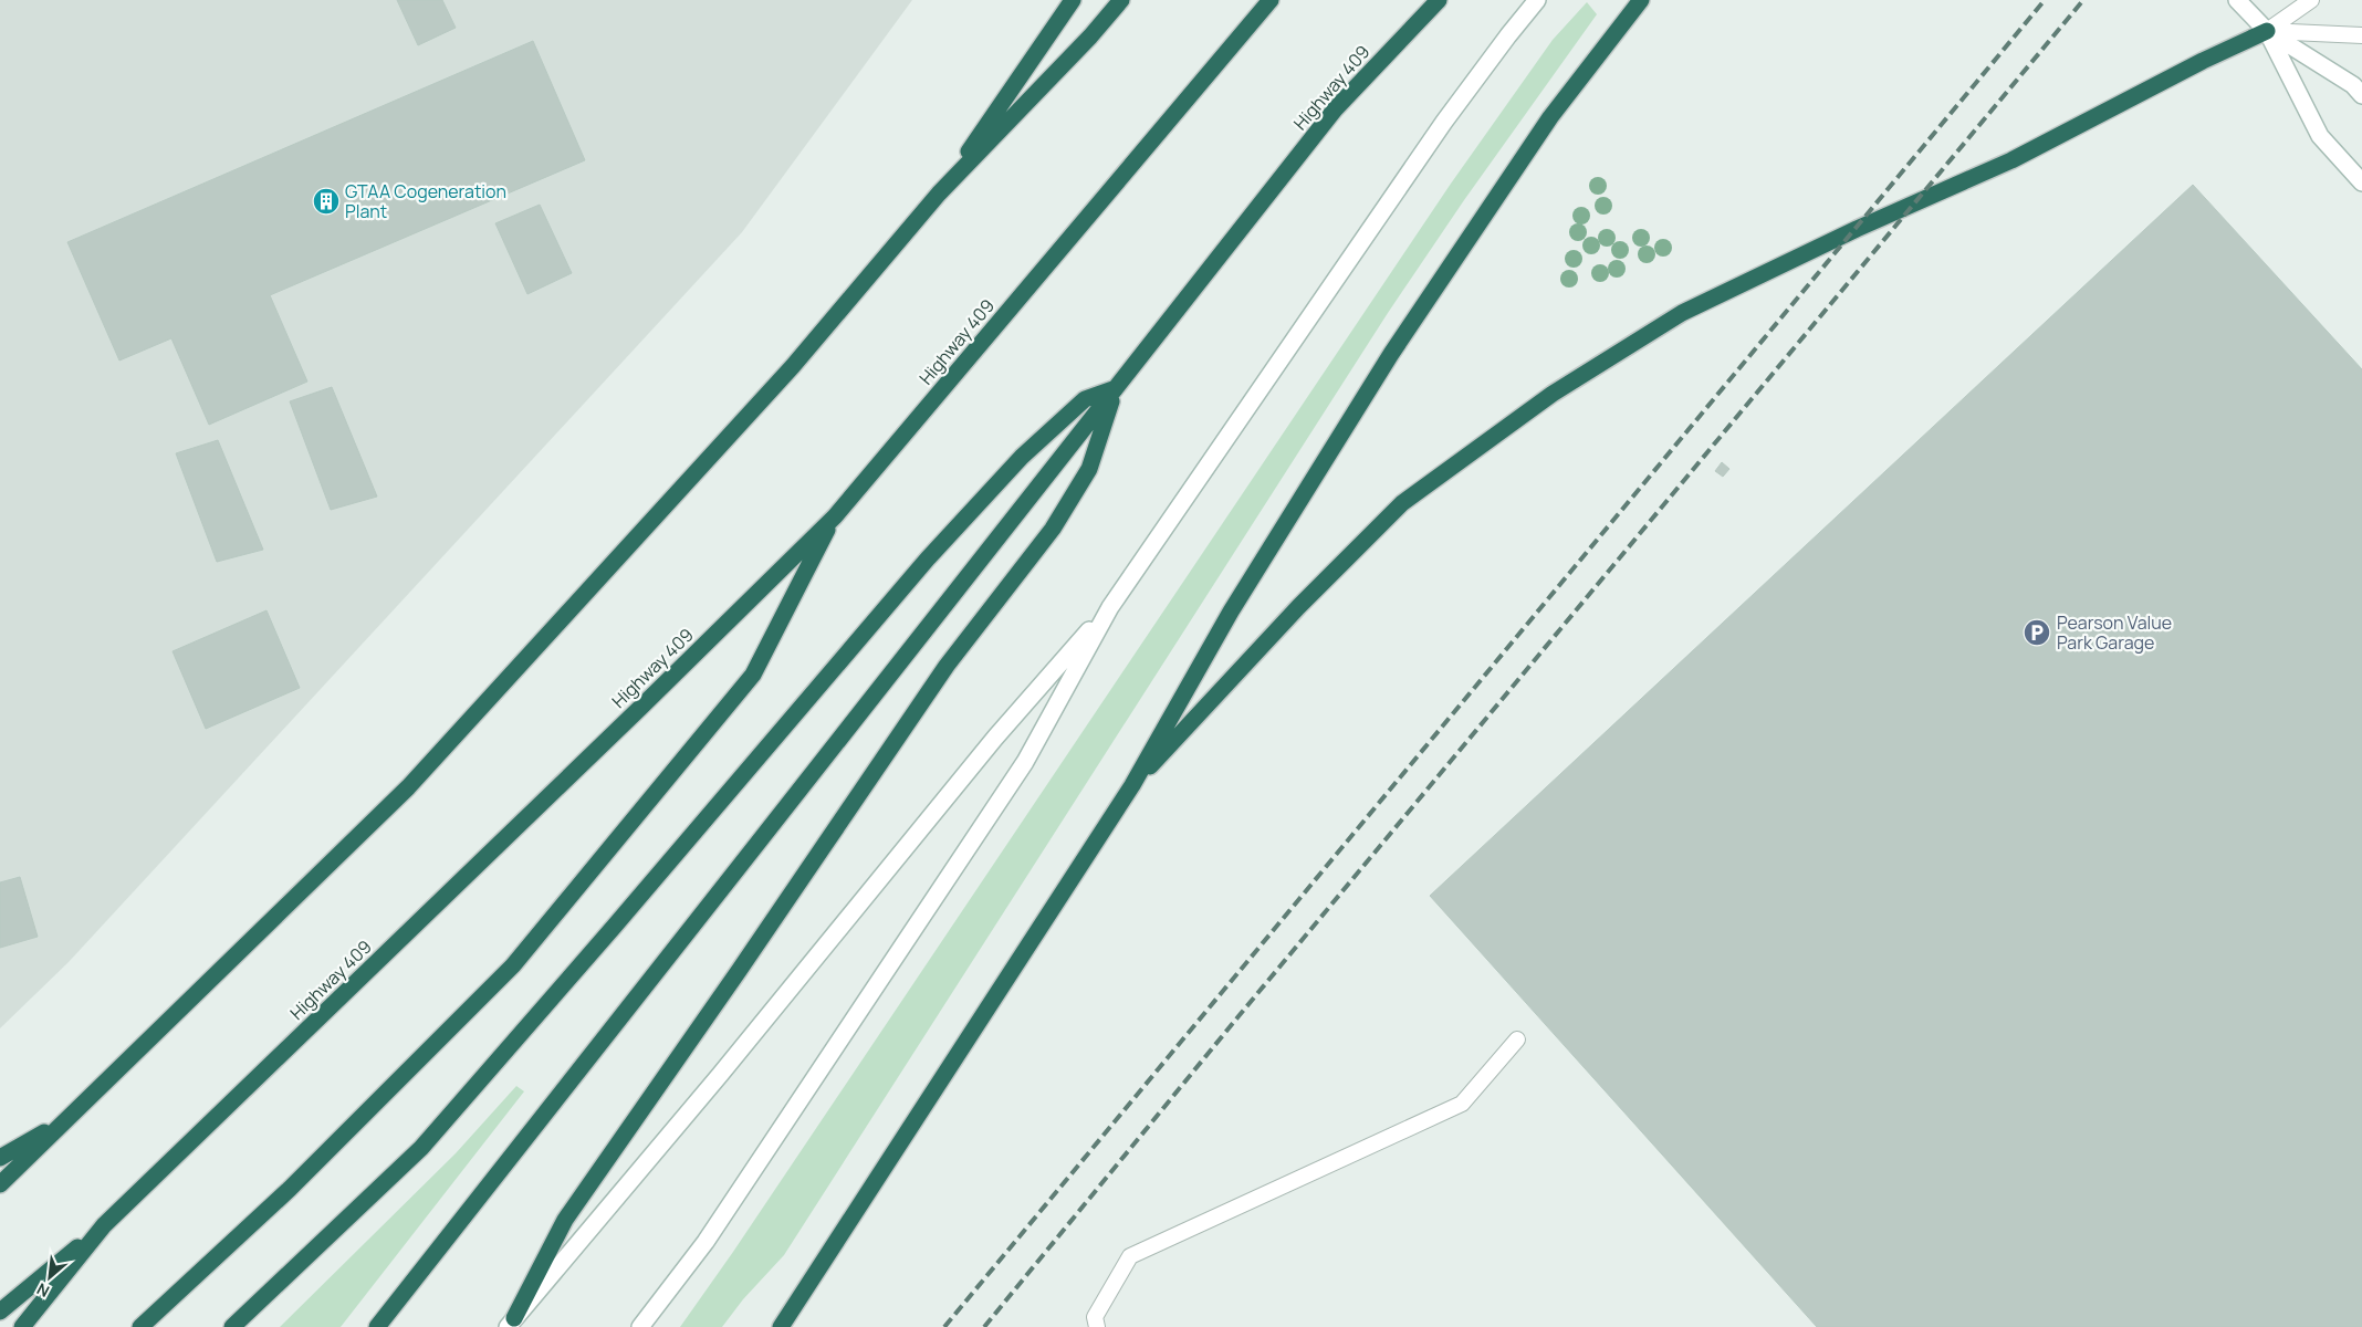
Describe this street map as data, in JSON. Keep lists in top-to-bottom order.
{
  "streets": {
    "highway": ["Highway 409"]
  },
  "places": {
    "building": ["GTAA Cogeneration Plant"],
    "parking": ["Pearson Value Park Garage"]
  },
  "north": "bottom left"
}
